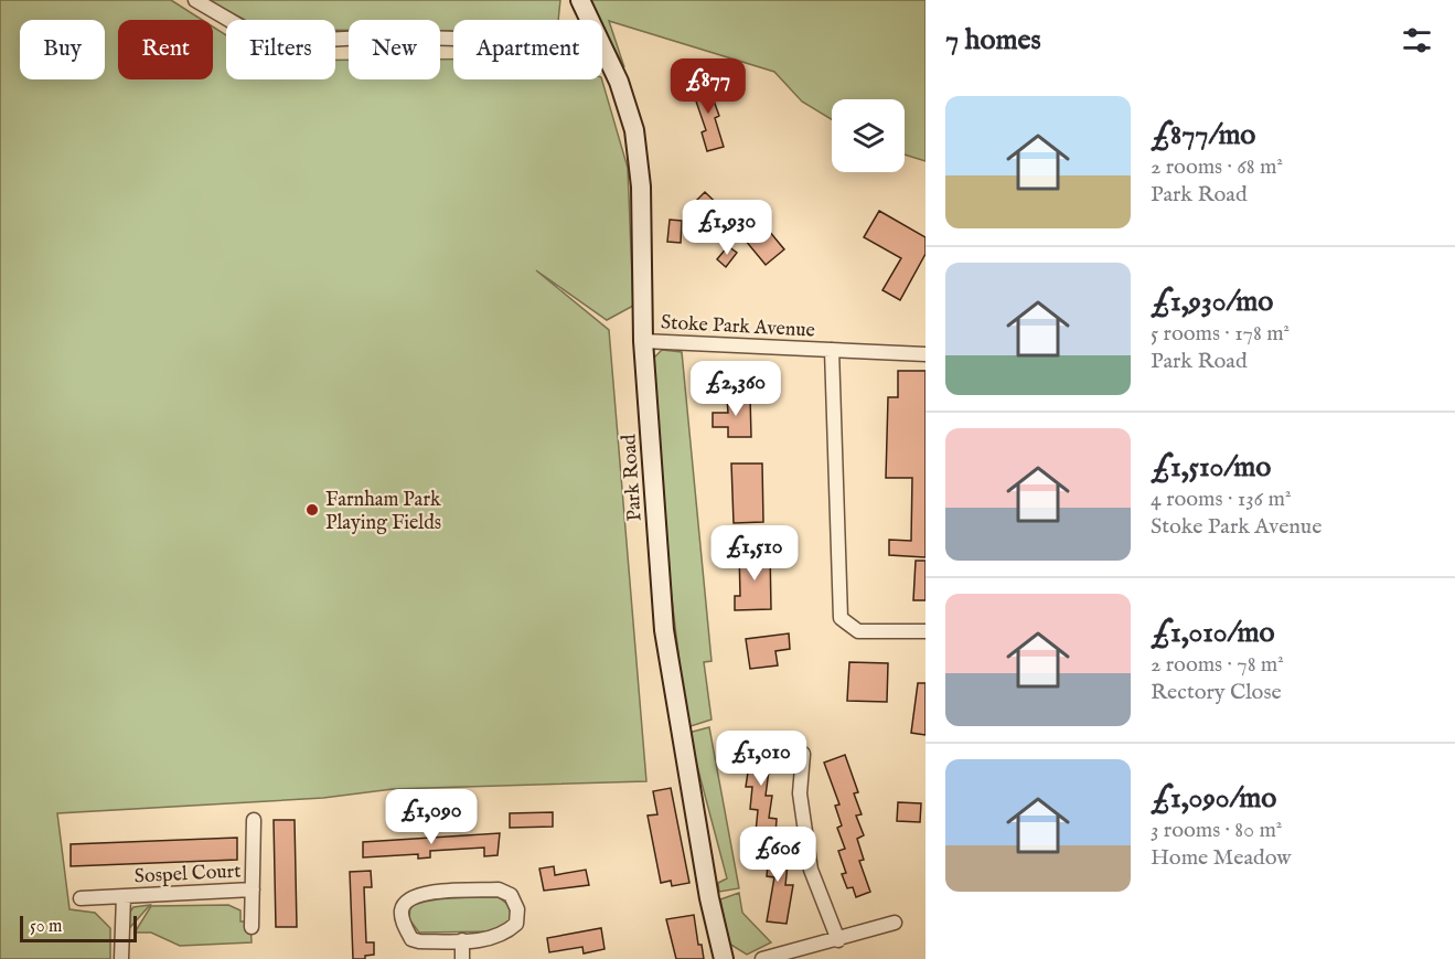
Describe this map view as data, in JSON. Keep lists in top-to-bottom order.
{
  "streets": {
    "main road": ["Park Road"],
    "street": ["Stoke Park Avenue", "Sospel Court"]
  },
  "crossings": [
    ["Stoke Park Avenue", "Park Road"]
  ],
  "places": ["Farnham Park Playing Fields"],
  "scale_bar": "50 m",
  "page": {
    "heading": "7 homes",
    "chip": [
      "Buy",
      "Rent",
      "Filters",
      "New",
      "Apartment"
    ],
    "price": [
      "£877",
      "£1,930",
      "£2,360",
      "£1,510",
      "£1,010",
      "£1,090",
      "£606"
    ],
    "list": [
      {
        "name": "£877/mo",
        "note": "2 rooms · 68 m² · Park Road"
      },
      {
        "name": "£1,930/mo",
        "note": "5 rooms · 178 m² · Park Road"
      },
      {
        "name": "£1,510/mo",
        "note": "4 rooms · 136 m² · Stoke Park Avenue"
      },
      {
        "name": "£1,010/mo",
        "note": "2 rooms · 78 m² · Rectory Close"
      },
      {
        "name": "£1,090/mo",
        "note": "3 rooms · 80 m² · Home Meadow"
      }
    ],
    "scale": "50 m"
  }
}
